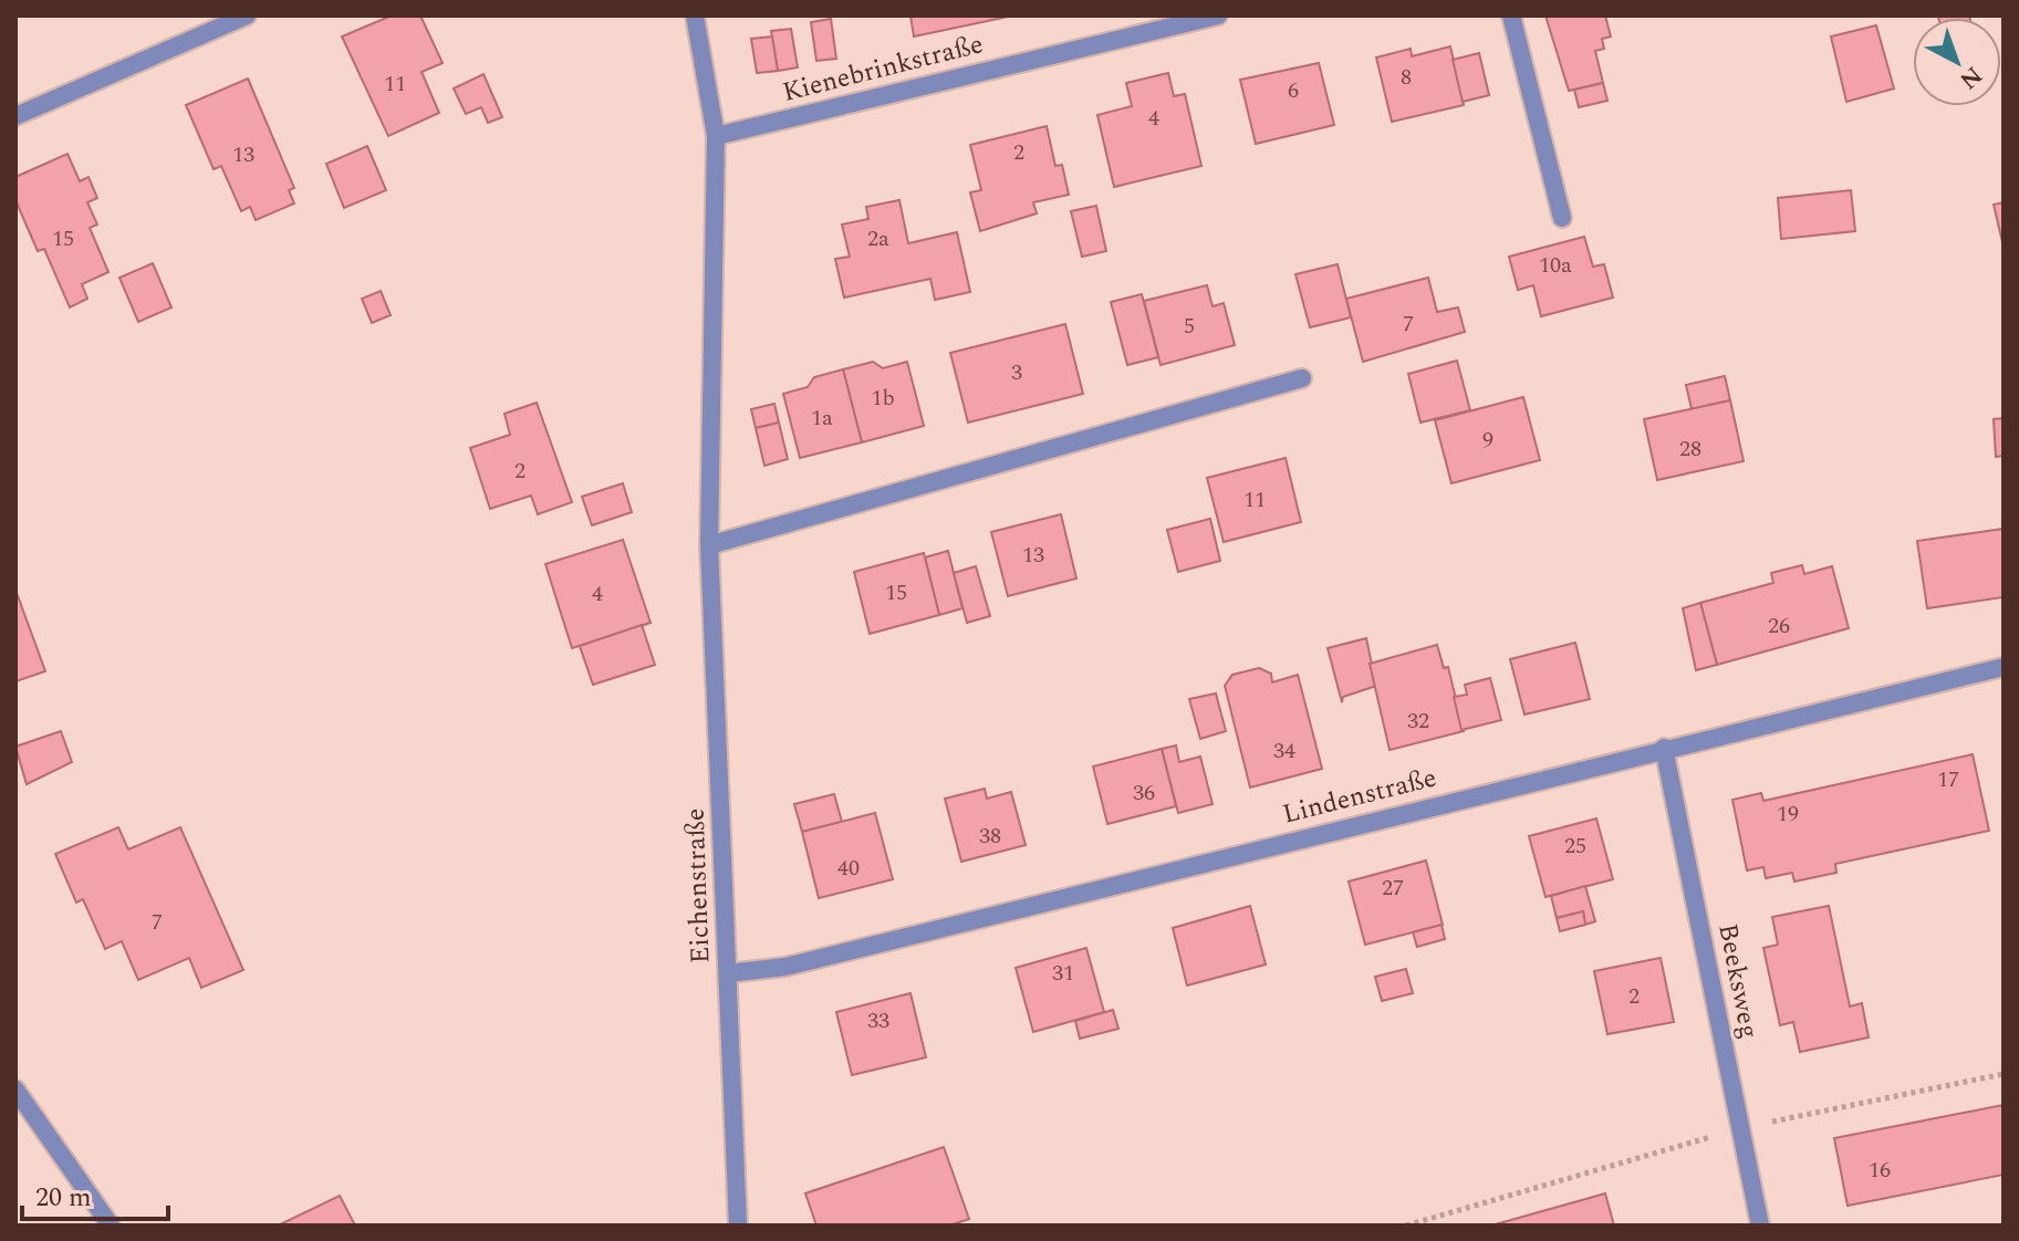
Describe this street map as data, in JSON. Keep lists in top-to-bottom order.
{
  "streets": {
    "street": [
      "Kienebrinkstraße",
      "Lindenstraße",
      "Eichenstraße",
      "Beeksweg"
    ]
  },
  "crossings": [
    ["Kienebrinkstraße", "Eichenstraße"],
    ["Lindenstraße", "Eichenstraße"],
    ["Lindenstraße", "Beeksweg"]
  ],
  "house_numbers": [
    "8",
    "11",
    "6",
    "4",
    "2",
    "13",
    "15",
    "2a",
    "10a",
    "7",
    "5",
    "3",
    "1b",
    "1a",
    "9",
    "28",
    "2",
    "11",
    "13",
    "15",
    "4",
    "26",
    "32",
    "34",
    "17",
    "36",
    "19",
    "38",
    "25",
    "40",
    "27",
    "7",
    "31",
    "2",
    "33",
    "16"
  ],
  "scale_bar": "20 m",
  "north": "bottom right"
}
